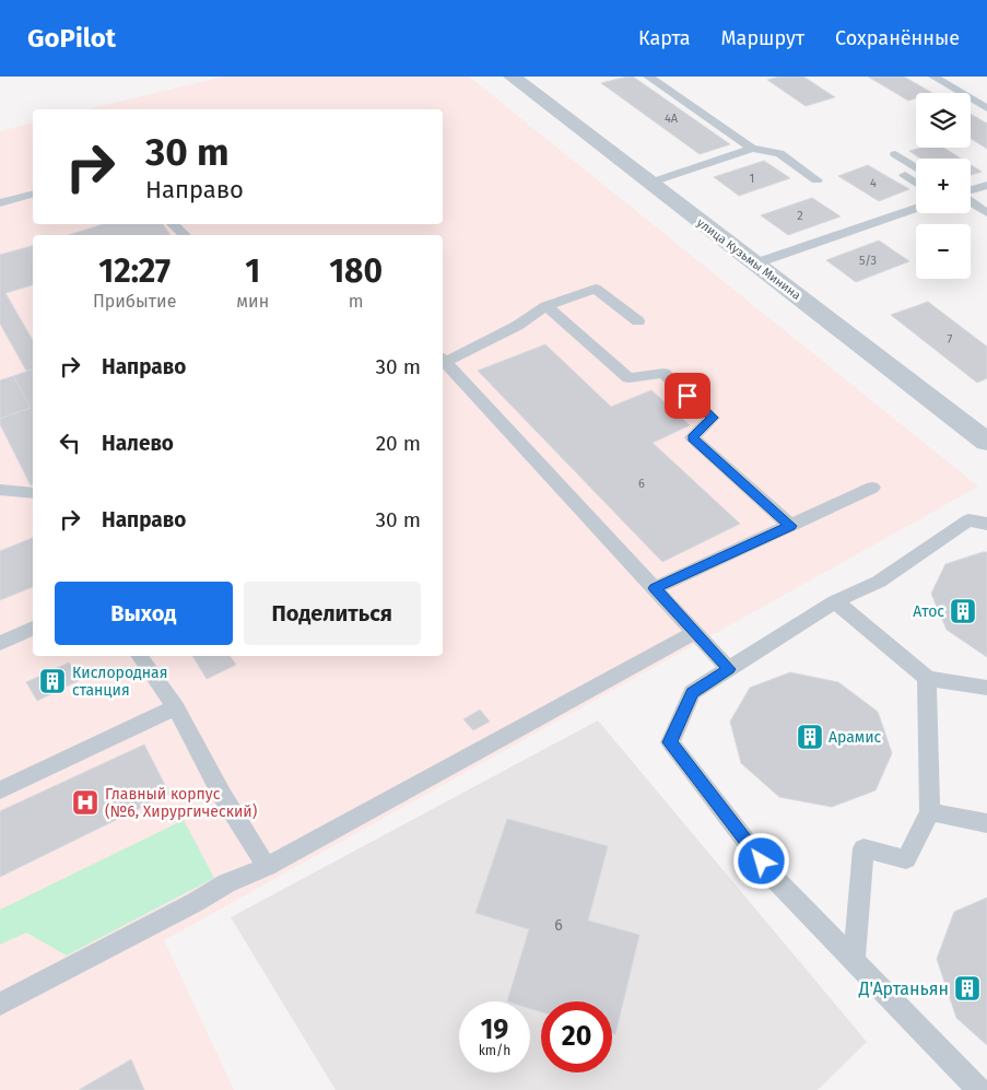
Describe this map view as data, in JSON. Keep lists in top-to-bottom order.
{
  "streets": {
    "street": ["улица Кузьмы Минина"]
  },
  "places": {
    "building": [
      "Атос",
      "Кислородная станция",
      "Арамис",
      "Д'Артаньян"
    ],
    "hospital": ["Главный корпус (№6, Хирургический)"]
  },
  "house_numbers": [
    "4А",
    "1",
    "4",
    "2",
    "5/3",
    "7",
    "6",
    "6"
  ],
  "page": {
    "header": "GoPilot",
    "nav": ["Карта", "Маршрут", "Сохранённые"],
    "map_buttons": ["+", "−"],
    "turn": ["30 m", "Направо"],
    "eta": [
      "12:27",
      "Прибытие",
      "1",
      "мин",
      "180",
      "m"
    ],
    "list": [
      {
        "name": "Направо",
        "value": "30 m"
      },
      {
        "name": "Налево",
        "value": "20 m"
      },
      {
        "name": "Направо",
        "value": "30 m"
      }
    ],
    "buttons": ["Выход", "Поделиться"],
    "speed": "19 km/h",
    "limit": "20"
  }
}
